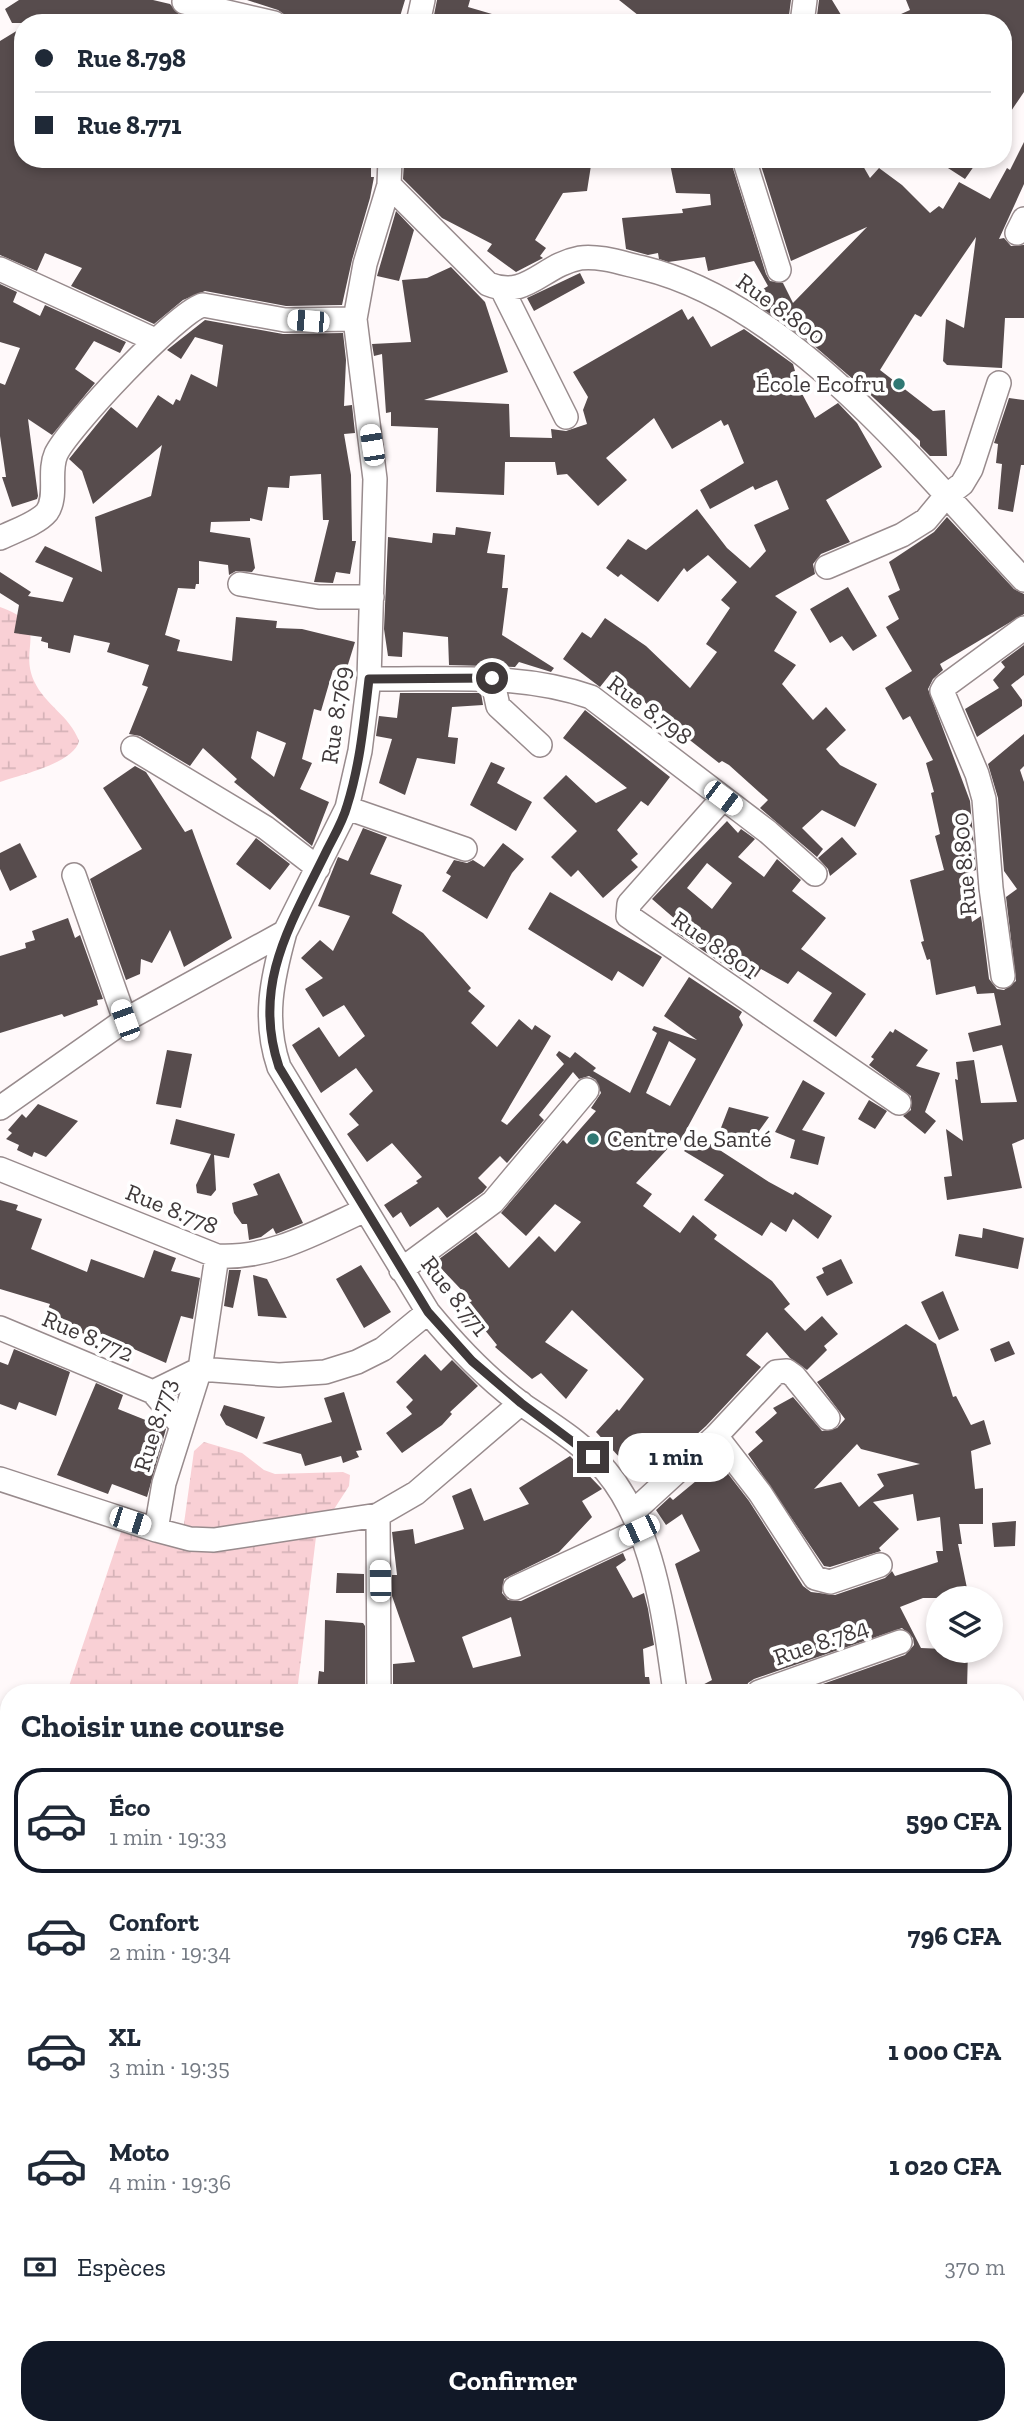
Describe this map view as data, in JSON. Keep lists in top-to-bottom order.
{
  "streets": {
    "street": [
      "Rue 8.800",
      "Rue 8.798",
      "Rue 8.769",
      "Rue 8.801",
      "Rue 8.778",
      "Rue 8.771",
      "Rue 8.772",
      "Rue 8.773",
      "Rue 8.784"
    ]
  },
  "crossings": [
    ["Rue 8.798", "Rue 8.769"],
    ["Rue 8.798", "Rue 8.801"],
    ["Rue 8.769", "Rue 8.771"],
    ["Rue 8.778", "Rue 8.771"],
    ["Rue 8.778", "Rue 8.773"],
    ["Rue 8.772", "Rue 8.773"]
  ],
  "places": ["École Ecofru", "Centre de Santé"],
  "page": {
    "banner": ["Rue 8.798", "Rue 8.771"],
    "bubble": "1 min",
    "heading": "Choisir une course",
    "list": [
      {
        "name": "Éco",
        "note": "1 min · 19:33",
        "value": "590 CFA"
      },
      {
        "name": "Confort",
        "note": "2 min · 19:34",
        "value": "796 CFA"
      },
      {
        "name": "XL",
        "note": "3 min · 19:35",
        "value": "1 000 CFA"
      },
      {
        "name": "Moto",
        "note": "4 min · 19:36",
        "value": "1 020 CFA"
      }
    ],
    "pay": ["Espèces", "370 m"],
    "buttons": "Confirmer"
  }
}
